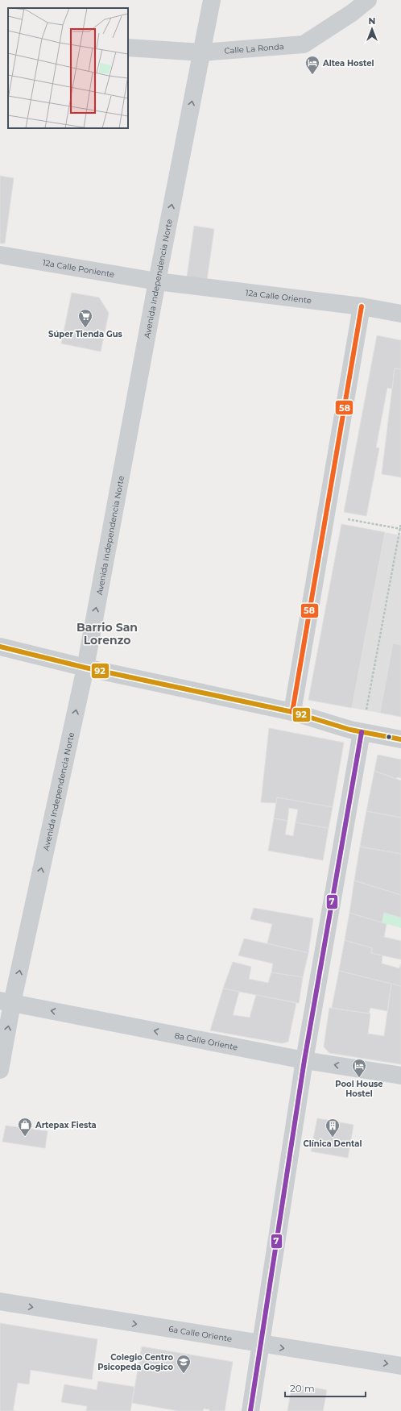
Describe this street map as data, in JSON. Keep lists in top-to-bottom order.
{
  "streets": {
    "street": [
      "Calle La Ronda",
      "12a Calle Poniente",
      "Avenida Independencia Norte",
      "12a Calle Oriente",
      "8a Calle Oriente",
      "6a Calle Oriente"
    ]
  },
  "crossings": [
    ["Calle La Ronda", "Avenida Independencia Norte"],
    ["12a Calle Poniente", "Avenida Independencia Norte"],
    ["12a Calle Poniente", "12a Calle Oriente"],
    ["Avenida Independencia Norte", "12a Calle Oriente"],
    ["Avenida Independencia Norte", "8a Calle Oriente"]
  ],
  "one_way": ["Avenida Independencia Norte", "8a Calle Oriente", "6a Calle Oriente"],
  "districts": ["Barrio San Lorenzo"],
  "places": {
    "hotel": ["Altea Hostel", "Pool House Hostel"],
    "supermarket": ["Súper Tienda Gus"],
    "shop": ["Artepax Fiesta"],
    "building": ["Clínica Dental"],
    "school or university": ["Colegio Centro Psicopeda Gogico"]
  },
  "lines": ["transit line 58", "transit line 92", "transit line 7"],
  "scale_bar": "20 m",
  "north": "top"
}
